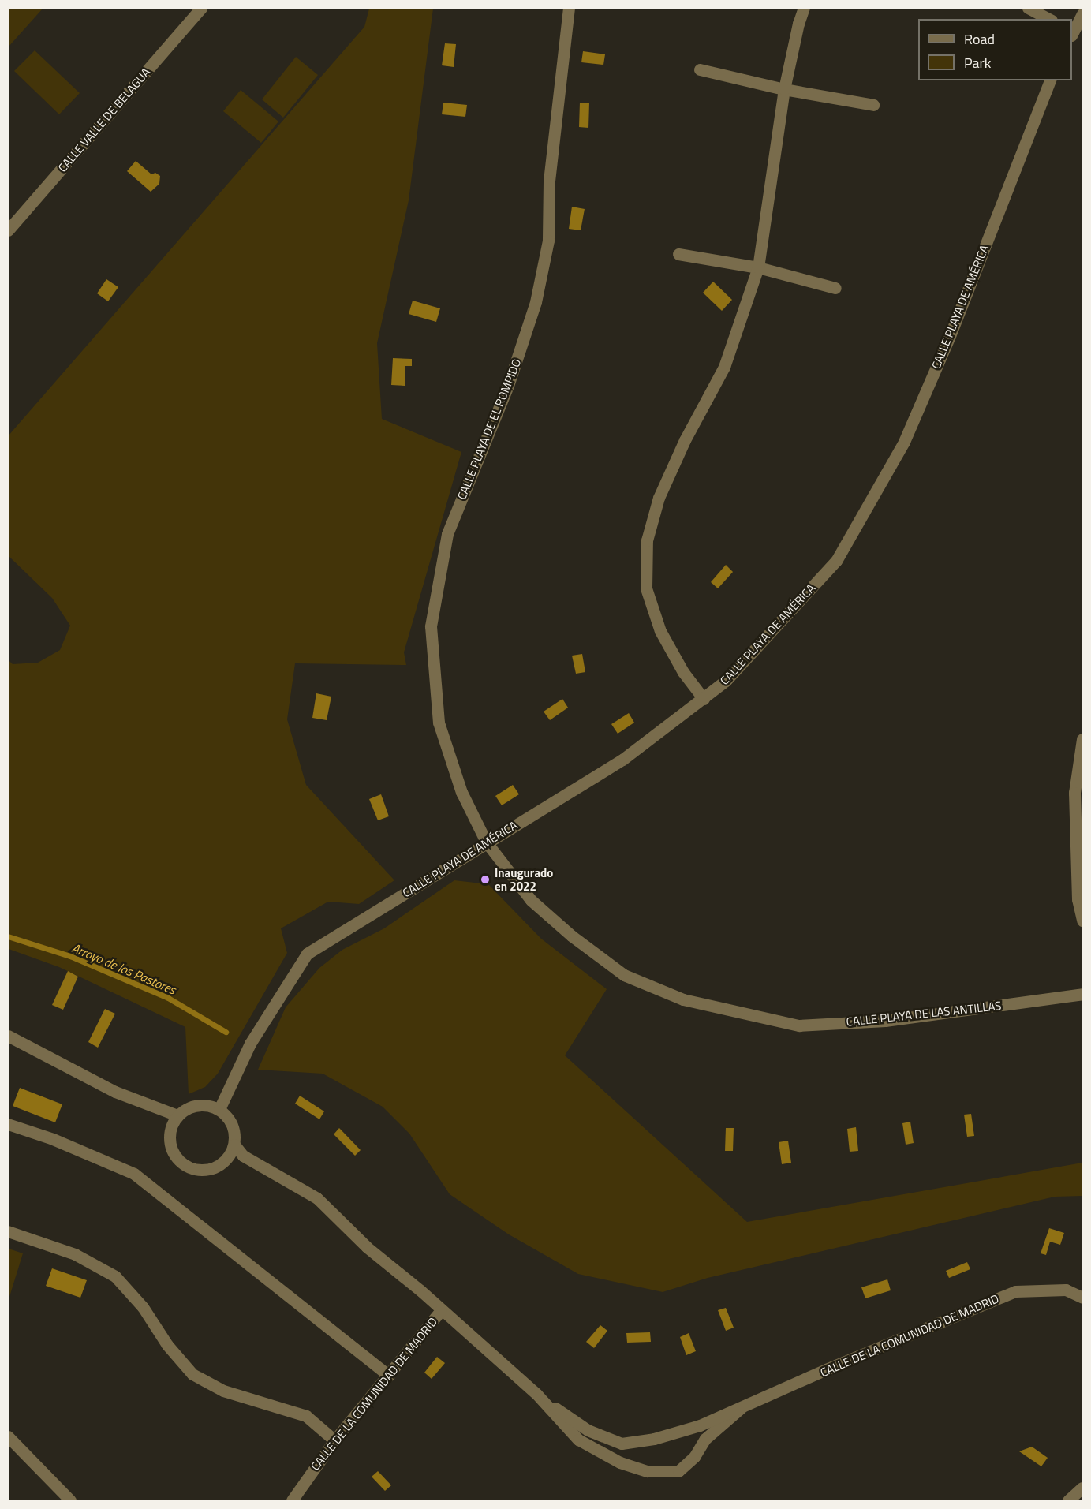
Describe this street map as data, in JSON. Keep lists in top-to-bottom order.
{
  "streets": {
    "street": [
      "CALLE VALLE DE BELAGUA",
      "CALLE PLAYA DE AMÉRICA",
      "CALLE PLAYA DE EL ROMPIDO",
      "CALLE PLAYA DE LAS ANTILLAS",
      "CALLE DE LA COMUNIDAD DE MADRID"
    ]
  },
  "crossings": [
    ["CALLE PLAYA DE AMÉRICA", "CALLE PLAYA DE EL ROMPIDO"],
    ["CALLE PLAYA DE AMÉRICA", "CALLE PLAYA DE LAS ANTILLAS"],
    ["CALLE PLAYA DE AMÉRICA", "CALLE DE LA COMUNIDAD DE MADRID"],
    ["CALLE PLAYA DE EL ROMPIDO", "CALLE PLAYA DE LAS ANTILLAS"]
  ],
  "water": ["Arroyo de los Pastores"],
  "places": ["Inaugurado en 2022"],
  "legend": ["Road", "Park"]
}
